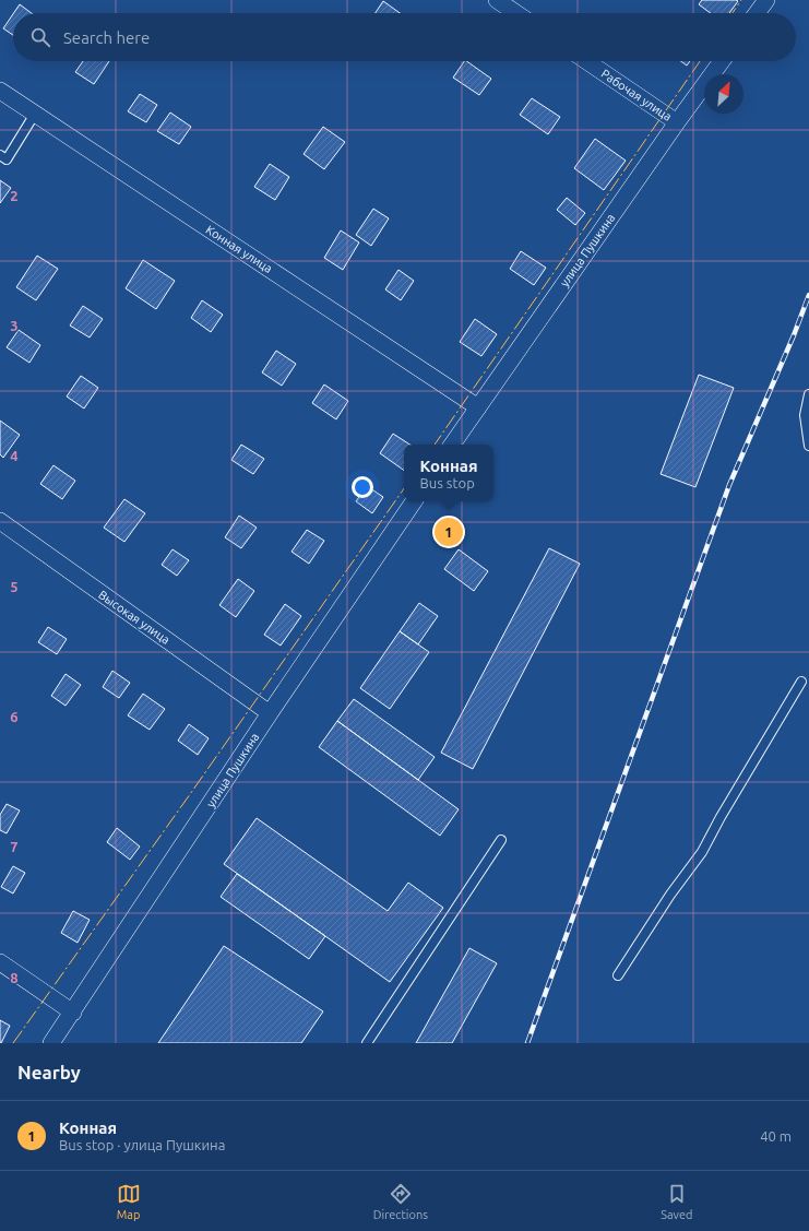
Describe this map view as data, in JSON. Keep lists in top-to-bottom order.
{
  "streets": {
    "street": [
      "Рабочая улица",
      "Конная улица",
      "улица Пушкина",
      "Высокая улица"
    ]
  },
  "crossings": [
    ["Рабочая улица", "улица Пушкина"],
    ["Конная улица", "улица Пушкина"],
    ["улица Пушкина", "Высокая улица"]
  ],
  "north": "top right",
  "page": {
    "search": "Search here",
    "popup": ["Конная", "Bus stop"],
    "pins": "1",
    "heading": "Nearby",
    "list": [
      {
        "mark": "1",
        "name": "Конная",
        "note": "Bus stop · улица Пушкина",
        "value": "40 m"
      }
    ],
    "nav": ["Map", "Directions", "Saved"]
  },
  "grid": {
    "rows": [
      "2",
      "3",
      "4",
      "5",
      "6",
      "7",
      "8"
    ]
  }
}
